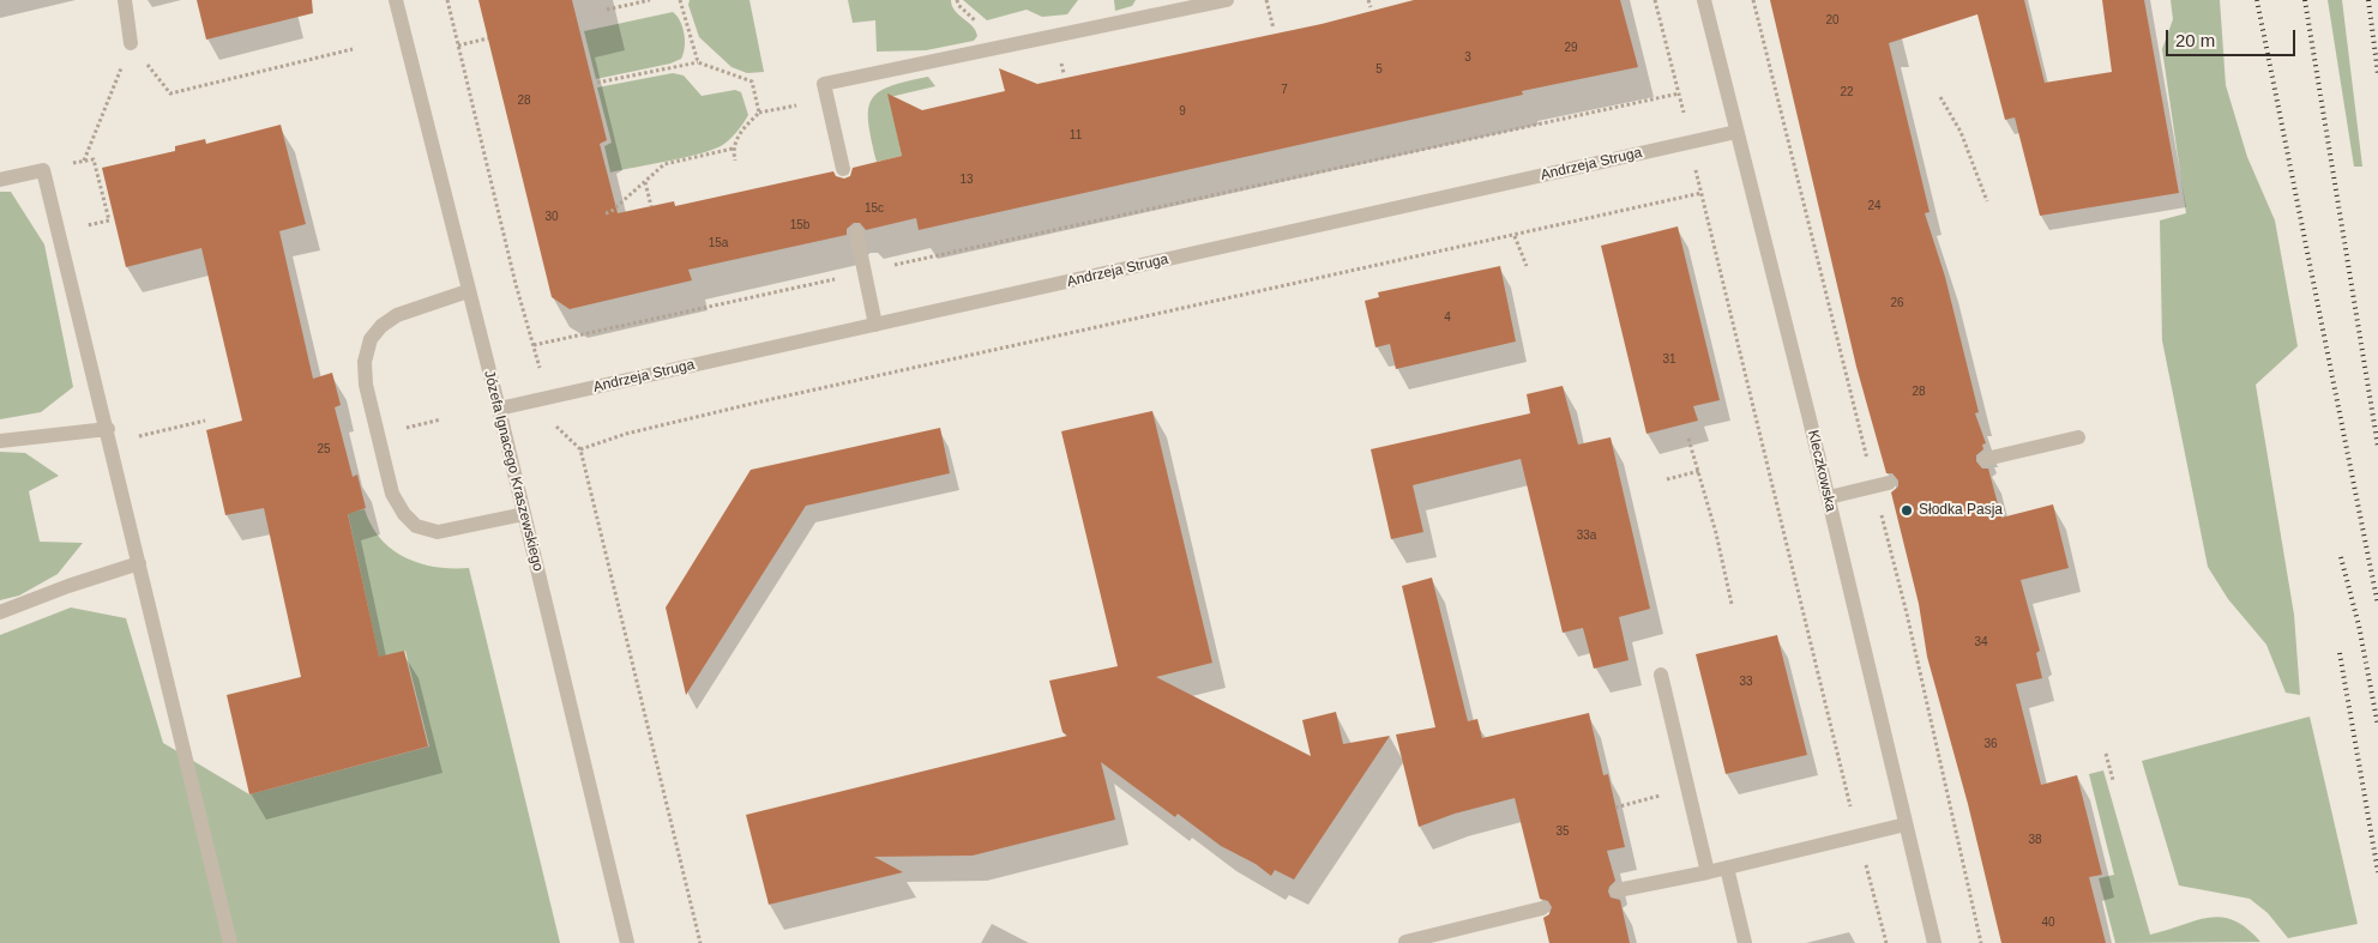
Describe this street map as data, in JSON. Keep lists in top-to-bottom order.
{
  "streets": {
    "street": ["Andrzeja Struga", "Józefa Ignacego Kraszewskiego", "Kleczkowska"]
  },
  "crossings": [
    ["Andrzeja Struga", "Józefa Ignacego Kraszewskiego"],
    ["Andrzeja Struga", "Kleczkowska"]
  ],
  "places": ["Słodka Pasja"],
  "house_numbers": [
    "20",
    "29",
    "3",
    "5",
    "7",
    "22",
    "28",
    "9",
    "11",
    "13",
    "24",
    "15c",
    "30",
    "15b",
    "15a",
    "26",
    "4",
    "31",
    "28",
    "25",
    "33a",
    "34",
    "33",
    "36",
    "35",
    "38",
    "40"
  ],
  "scale_bar": "20 m"
}
